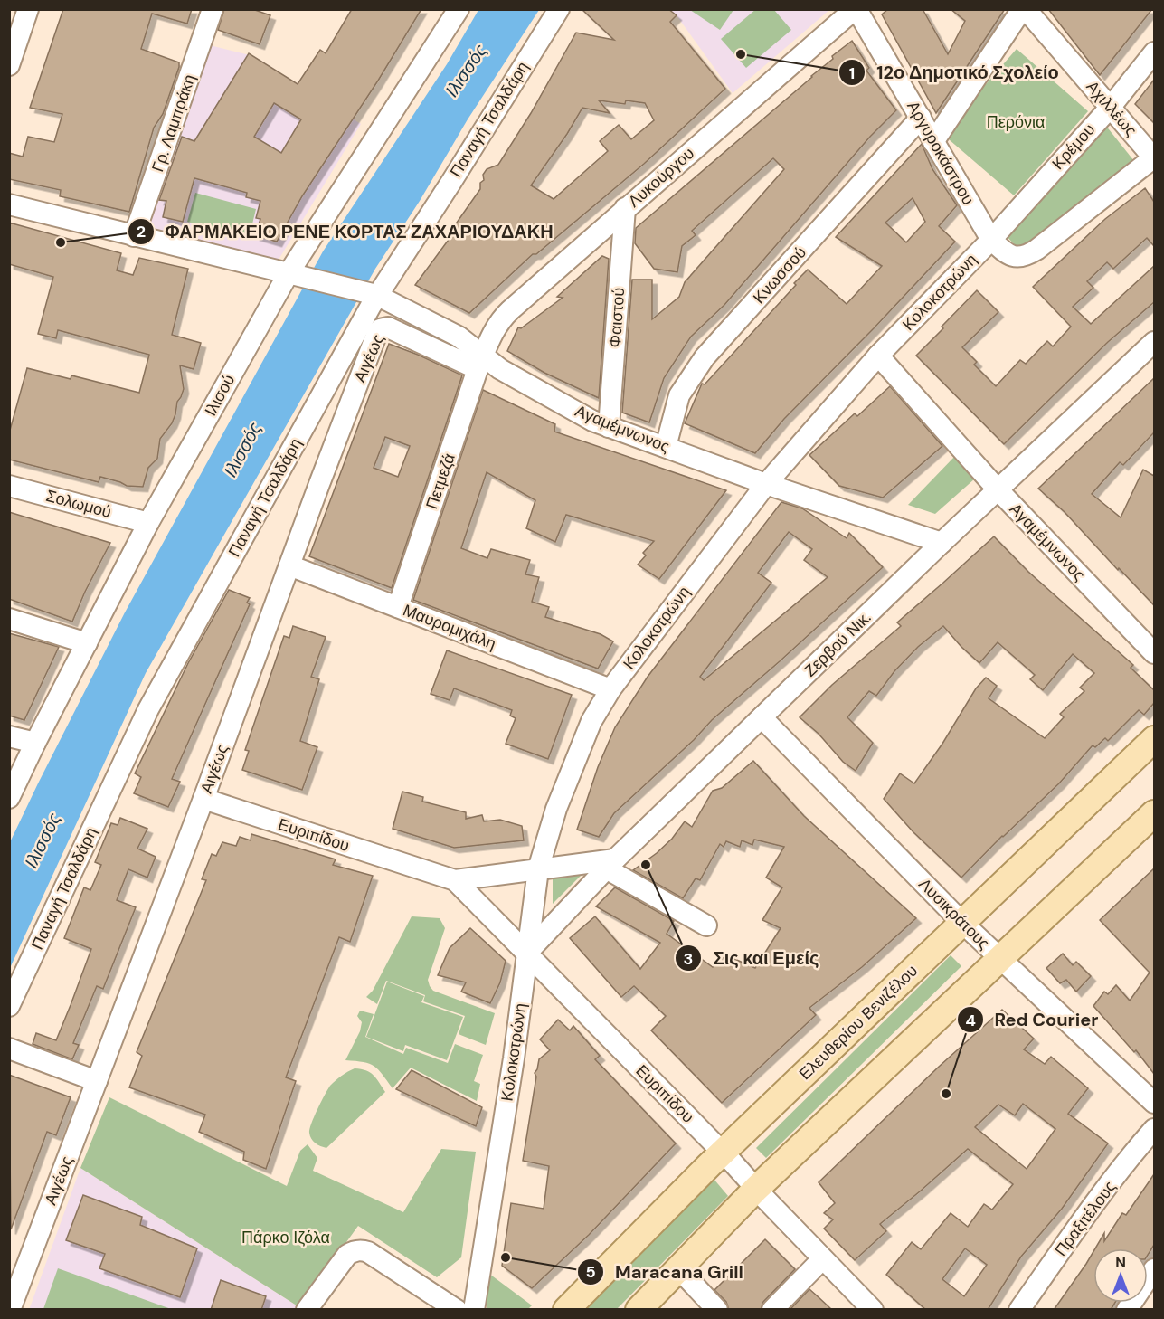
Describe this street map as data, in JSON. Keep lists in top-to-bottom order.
{
  "streets": {
    "main road": ["Ελευθερίου Βενιζέλου"],
    "street": [
      "Αχιλλέως",
      "Παναγή Τσαλδάρη",
      "Γρ. Λαμπράκη",
      "Κρέμου",
      "Αργυροκάστρου",
      "Λυκούργου",
      "Κνωσσού",
      "Κολοκοτρώνη",
      "Φαιστού",
      "Αιγέως",
      "Ιλισού",
      "Αγαμέμνωνος",
      "Πετμεζά",
      "Σολωμού",
      "Μαυρομιχάλη",
      "Ζερβού Νικ.",
      "Ευριπίδου",
      "Λυσικράτους",
      "Πραξιτέλους"
    ]
  },
  "crossings": [
    ["Αχιλλέως", "Κρέμου"],
    ["Αχιλλέως", "Κολοκοτρώνη"],
    ["Παναγή Τσαλδάρη", "Αγαμέμνωνος"],
    ["Γρ. Λαμπράκη", "Αγαμέμνωνος"],
    ["Κρέμου", "Αργυροκάστρου"],
    ["Κρέμου", "Κολοκοτρώνη"],
    ["Αργυροκάστρου", "Λυκούργου"],
    ["Αργυροκάστρου", "Κνωσσού"],
    ["Αργυροκάστρου", "Κολοκοτρώνη"],
    ["Λυκούργου", "Φαιστού"],
    ["Λυκούργου", "Αιγέως"],
    ["Λυκούργου", "Αγαμέμνωνος"],
    ["Λυκούργου", "Πετμεζά"],
    ["Κνωσσού", "Αγαμέμνωνος"],
    ["Κολοκοτρώνη", "Αγαμέμνωνος"],
    ["Κολοκοτρώνη", "Μαυρομιχάλη"],
    ["Κολοκοτρώνη", "Ζερβού Νικ."],
    ["Κολοκοτρώνη", "Ευριπίδου"],
    ["Φαιστού", "Αγαμέμνωνος"],
    ["Αιγέως", "Αγαμέμνωνος"],
    ["Αιγέως", "Πετμεζά"],
    ["Αιγέως", "Μαυρομιχάλη"],
    ["Αιγέως", "Ευριπίδου"],
    ["Ιλισού", "Αγαμέμνωνος"],
    ["Ιλισού", "Σολωμού"],
    ["Αγαμέμνωνος", "Πετμεζά"],
    ["Αγαμέμνωνος", "Ζερβού Νικ."],
    ["Πετμεζά", "Μαυρομιχάλη"],
    ["Ζερβού Νικ.", "Ευριπίδου"],
    ["Ζερβού Νικ.", "Λυσικράτους"],
    ["Ευριπίδου", "Ελευθερίου Βενιζέλου"],
    ["Λυσικράτους", "Ελευθερίου Βενιζέλου"]
  ],
  "water": ["Ιλισσός"],
  "parks": ["Περόνια", "Πάρκο Ιζόλα"],
  "places": [
    "12ο Δημοτικό Σχολείο",
    "ΦΑΡΜΑΚΕΙΟ ΡΕΝΕ ΚΟΡΤΑΣ ΖΑΧΑΡΙΟΥΔΑΚΗ",
    "Σις και Εμείς",
    "Red Courier",
    "Maracana Grill"
  ],
  "north": "top"
}
